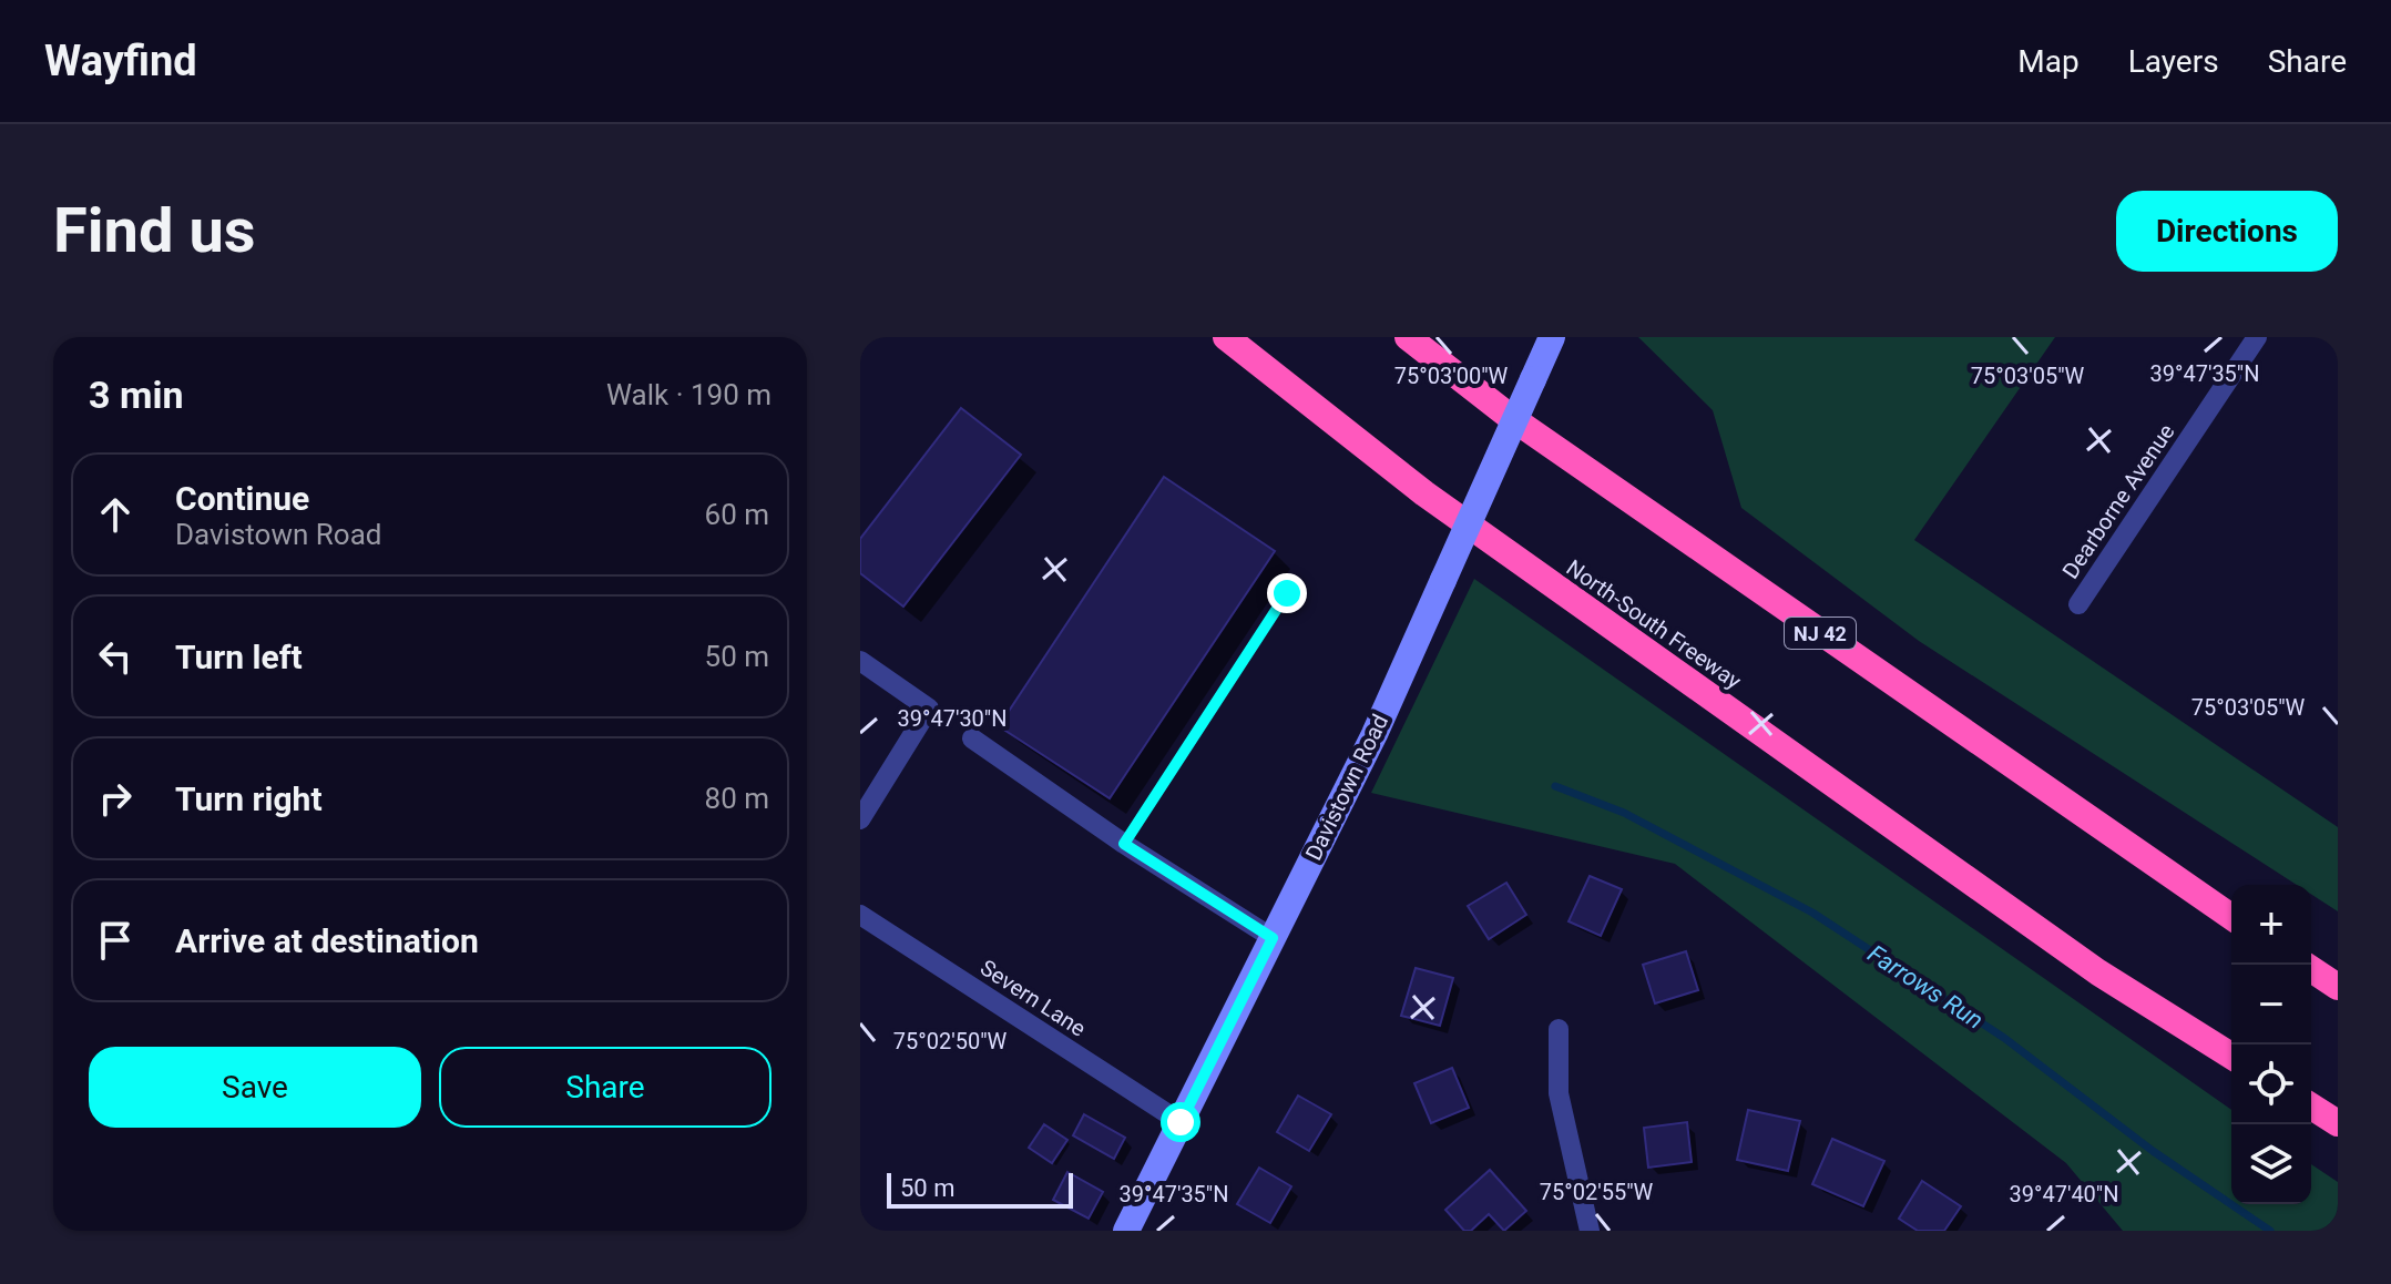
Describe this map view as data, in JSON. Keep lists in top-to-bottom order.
{
  "streets": {
    "highway": ["North-South Freeway", "NJ 42"],
    "street": ["Dearborne Avenue", "Davistown Road", "Severn Lane"]
  },
  "crossings": [
    ["Davistown Road", "Severn Lane"]
  ],
  "water": ["Farrows Run"],
  "scale_bar": "50 m",
  "page": {
    "header": "Wayfind",
    "nav": ["Map", "Layers", "Share"],
    "buttons": [
      "Directions",
      ["Save", "Share"]
    ],
    "title": "Find us",
    "heading": ["3 min", "Walk · 190 m"],
    "list": [
      ["Continue", "Davistown Road", "60 m"],
      ["Turn left", "50 m"],
      ["Turn right", "80 m"],
      "Arrive at destination"
    ],
    "map_buttons": ["+", "−"],
    "scale": "50 m"
  },
  "coordinates": [
    "39°47'35\"N",
    "75°03'00\"W",
    "75°03'05\"W",
    "39°47'30\"N",
    "75°02'50\"W",
    "75°02'55\"W",
    "39°47'40\"N"
  ]
}
